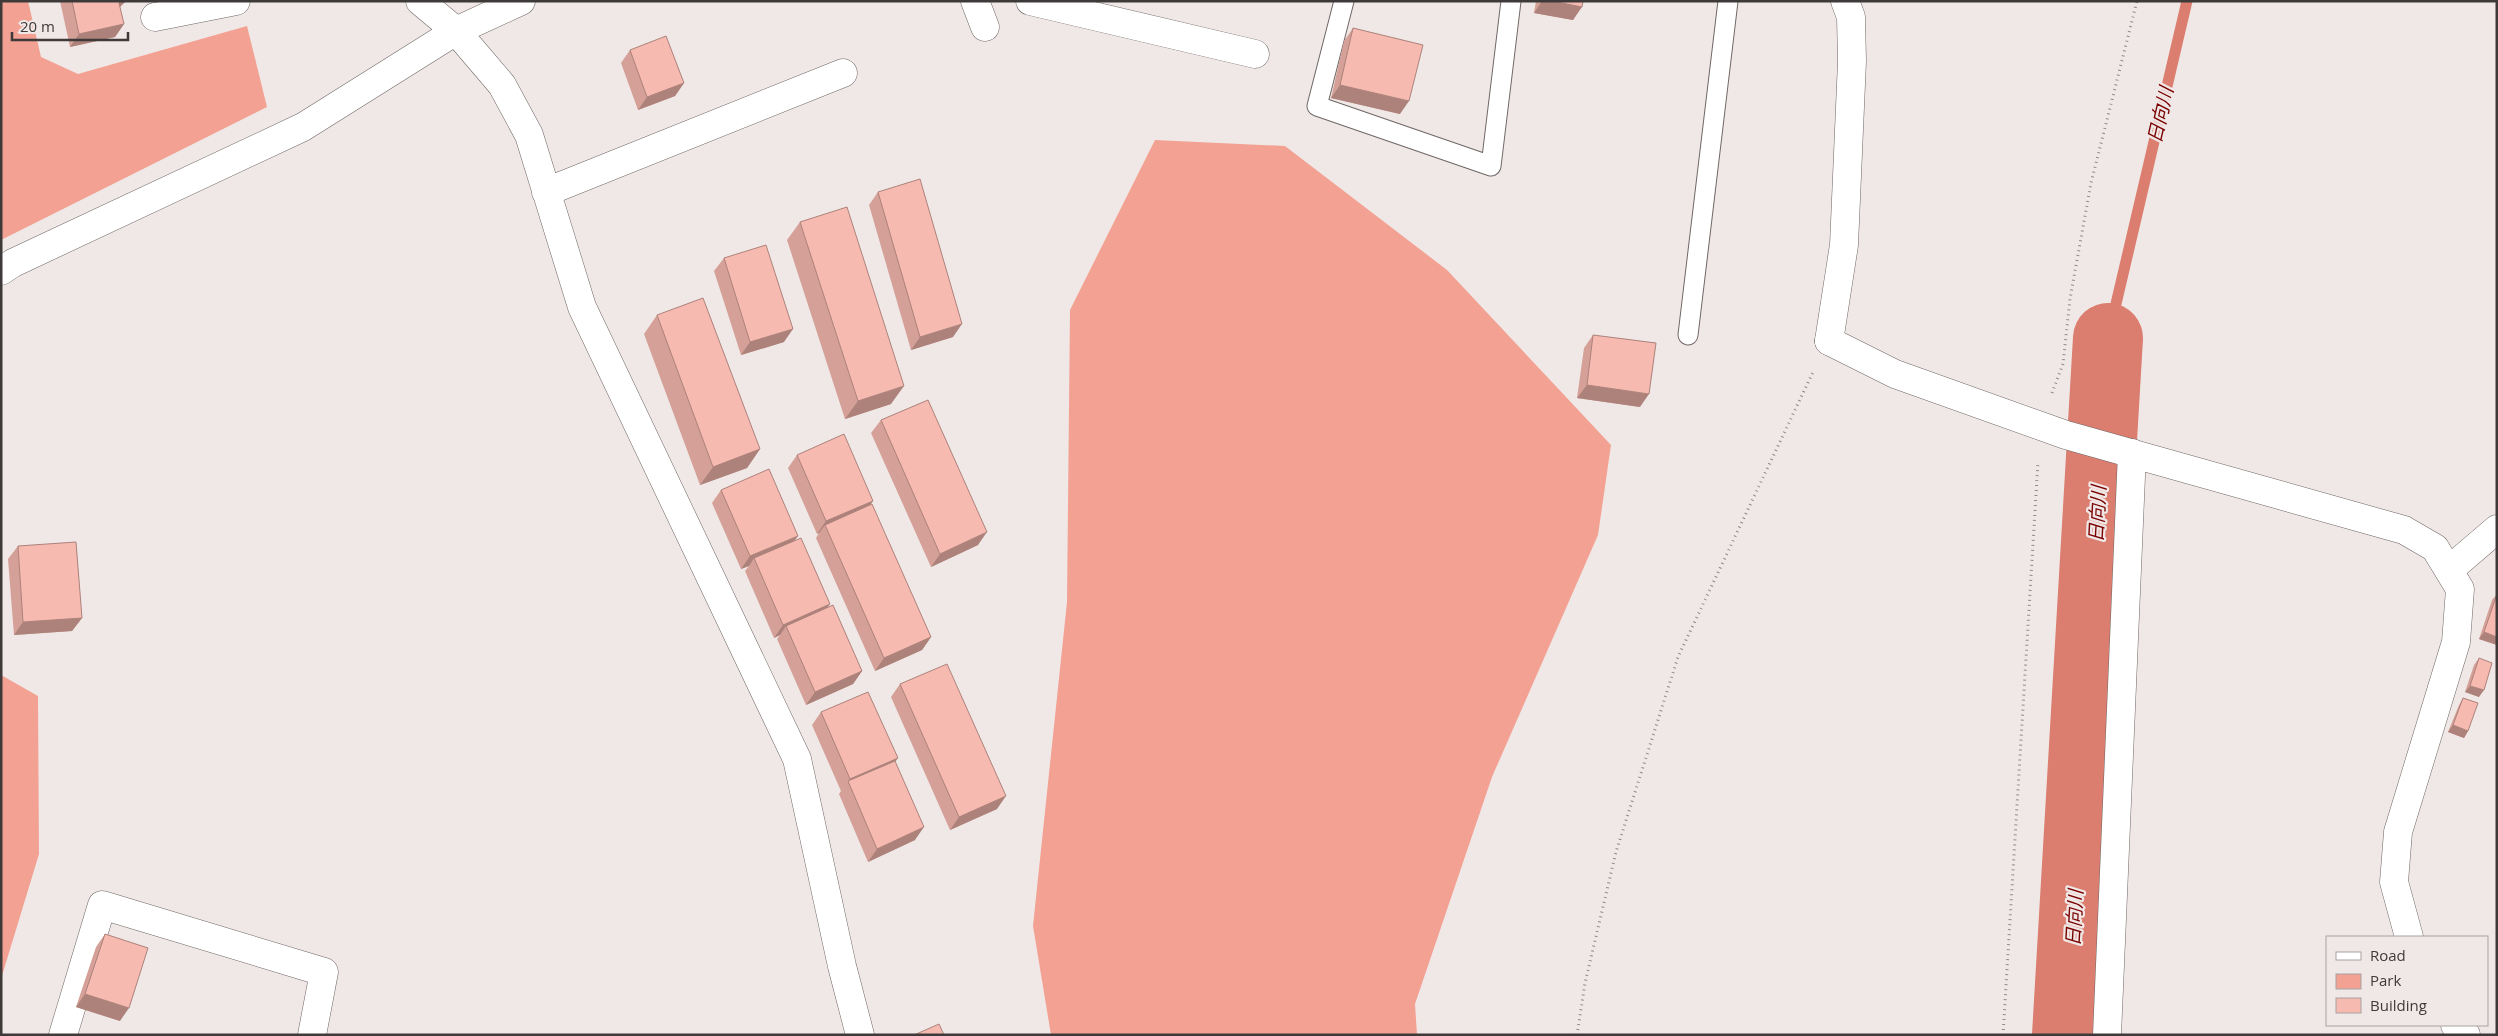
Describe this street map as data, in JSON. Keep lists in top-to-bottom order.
{
  "water": ["日向川"],
  "legend": ["Road", "Park", "Building"],
  "scale_bar": "20 m"
}
